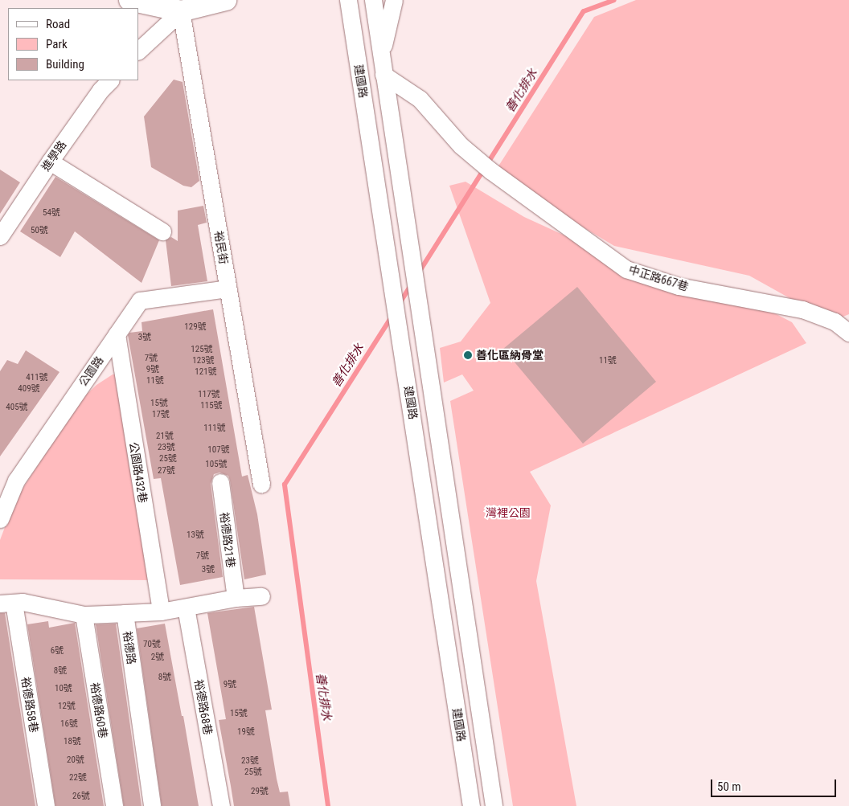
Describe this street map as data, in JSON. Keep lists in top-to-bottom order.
{
  "streets": {
    "street": [
      "建國路",
      "進學路",
      "裕民街",
      "中正路667巷",
      "公園路",
      "公園路432巷",
      "裕德路21巷",
      "裕德路",
      "裕德路58巷",
      "裕德路68巷",
      "裕德路60巷"
    ]
  },
  "crossings": [
    ["建國路", "中正路667巷"],
    ["裕民街", "公園路"],
    ["公園路", "公園路432巷"]
  ],
  "water": ["善化排水"],
  "parks": ["灣裡公園"],
  "places": ["善化區納骨堂"],
  "house_numbers": [
    "54號",
    "50號",
    "129號",
    "3號",
    "125號",
    "7號",
    "123號",
    "11號",
    "9號",
    "121號",
    "411號",
    "11號",
    "409號",
    "117號",
    "15號",
    "115號",
    "405號",
    "17號",
    "111號",
    "21號",
    "23號",
    "107號",
    "25號",
    "105號",
    "27號",
    "13號",
    "7號",
    "3號",
    "70號",
    "6號",
    "2號",
    "8號",
    "8號",
    "9號",
    "10號",
    "12號",
    "15號",
    "16號",
    "19號",
    "18號",
    "20號",
    "23號",
    "25號",
    "22號",
    "29號",
    "26號"
  ],
  "legend": ["Road", "Park", "Building"],
  "scale_bar": "50 m"
}
